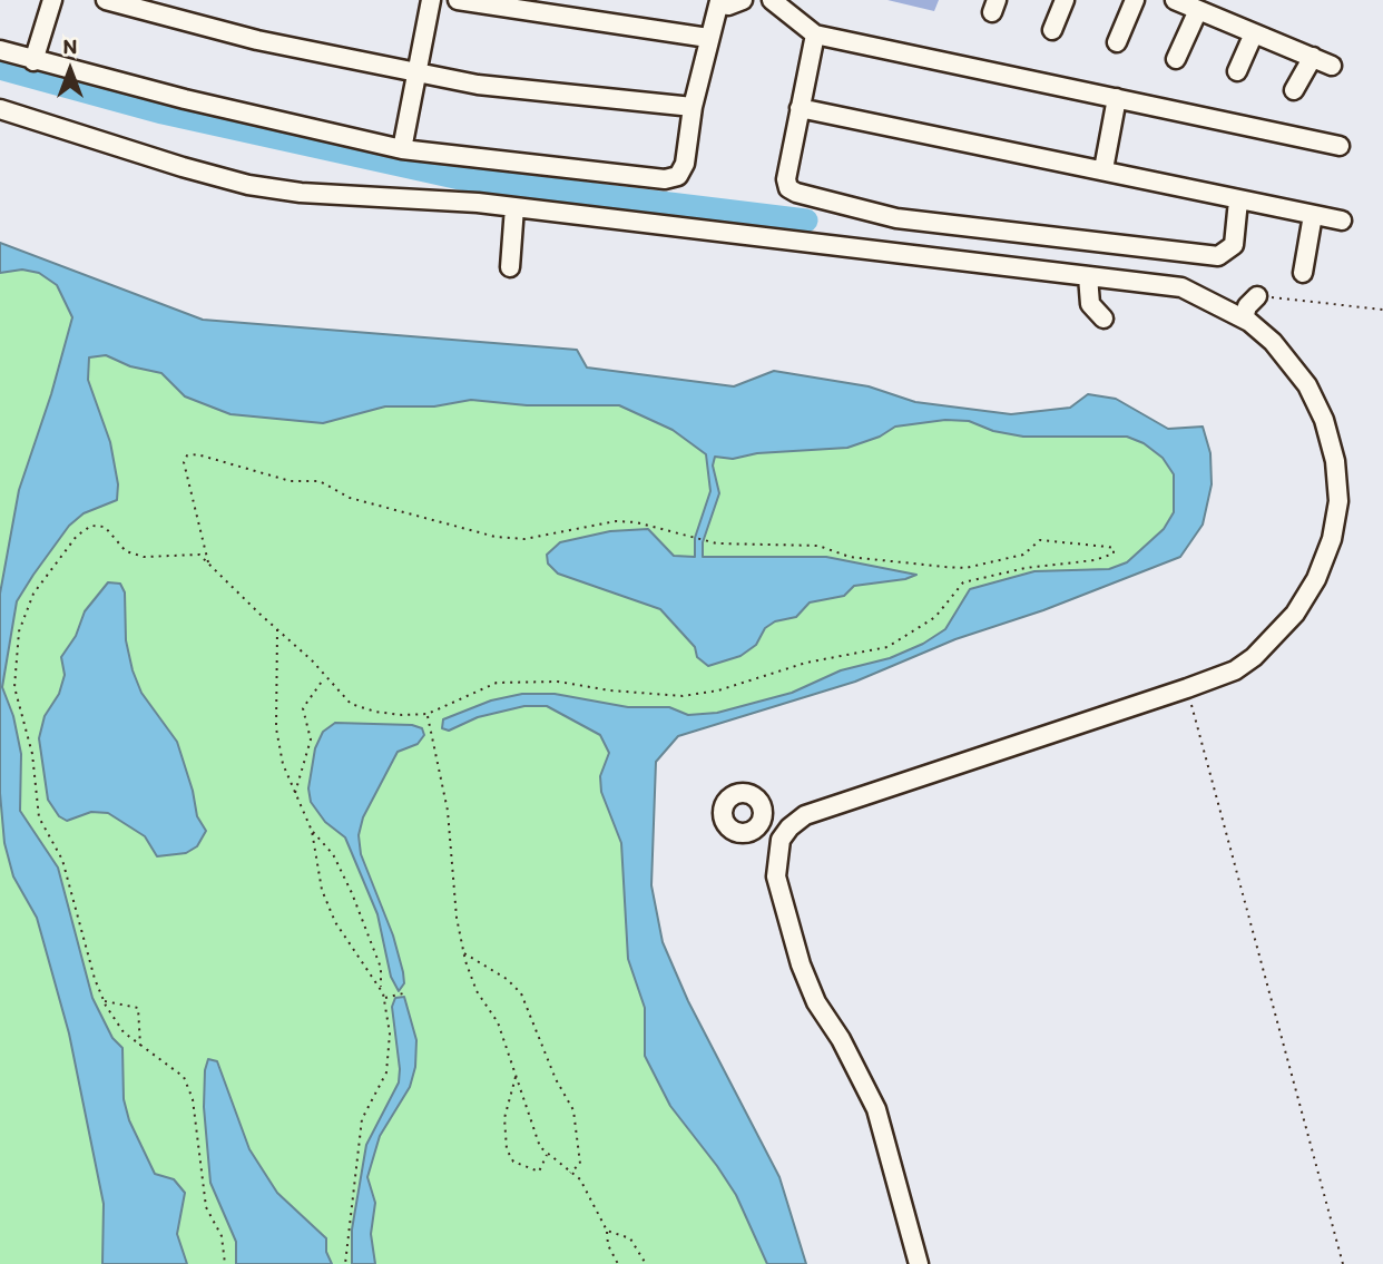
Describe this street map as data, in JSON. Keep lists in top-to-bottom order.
{
  "north": "top"
}
